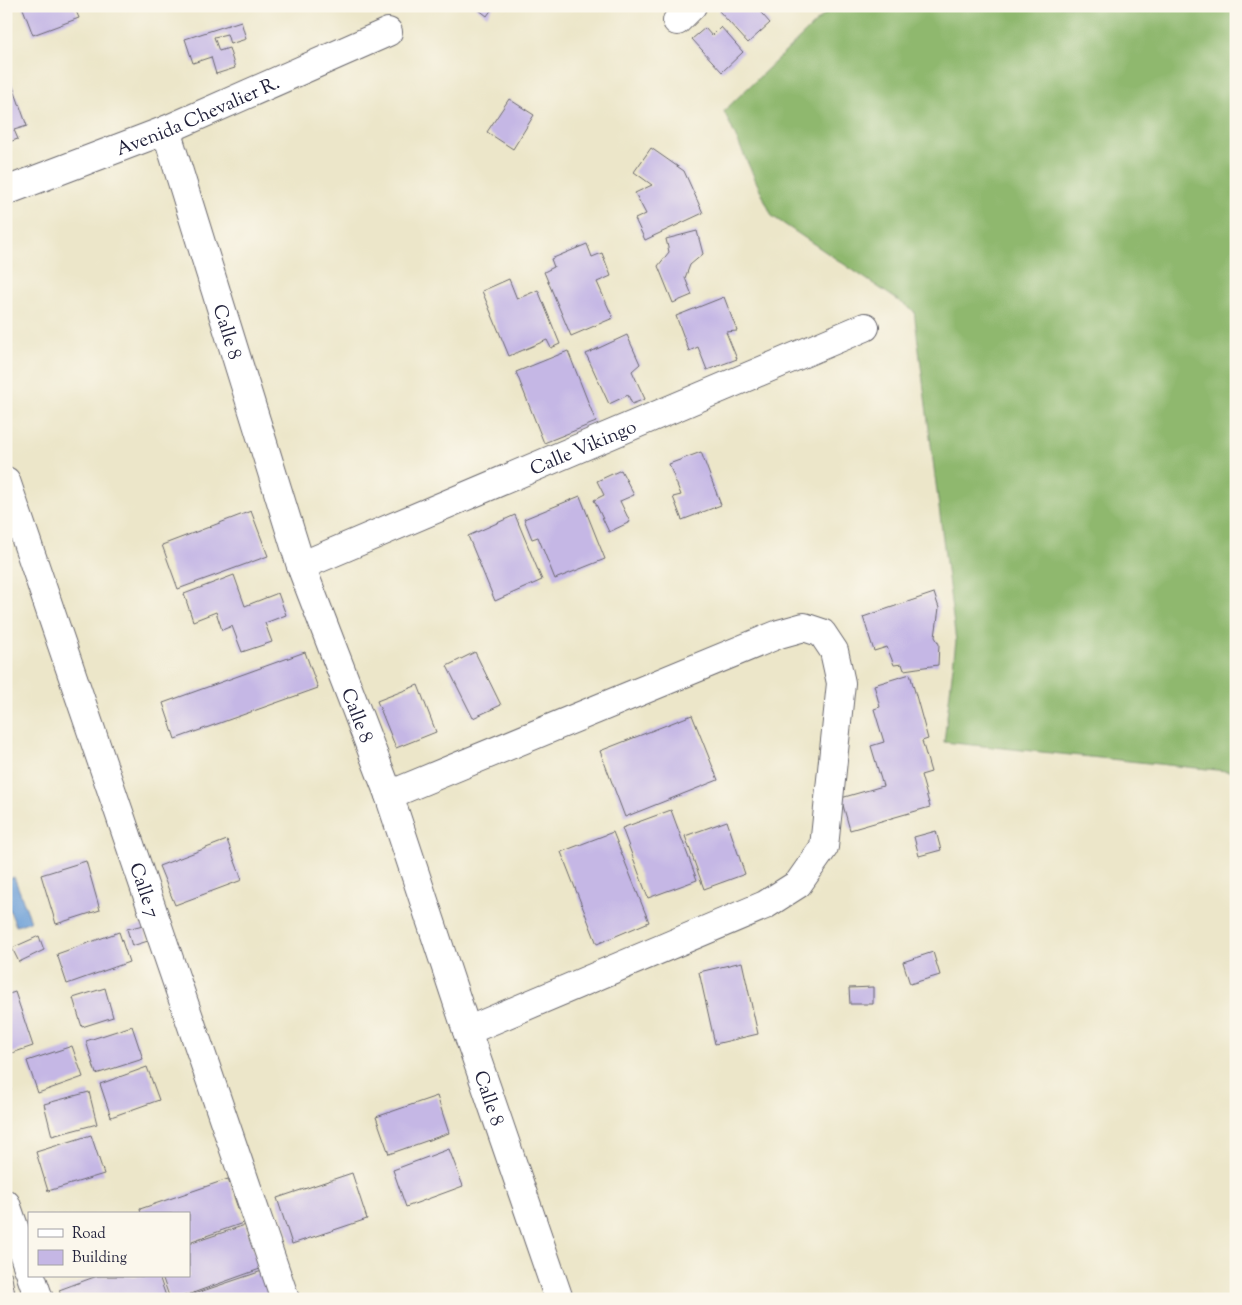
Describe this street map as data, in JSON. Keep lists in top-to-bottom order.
{
  "streets": {
    "street": [
      "Avenida Chevalier R.",
      "Calle 8",
      "Calle Vikingo",
      "Calle 7"
    ]
  },
  "crossings": [
    ["Avenida Chevalier R.", "Calle 8"],
    ["Calle 8", "Calle Vikingo"]
  ],
  "legend": ["Road", "Building"]
}
